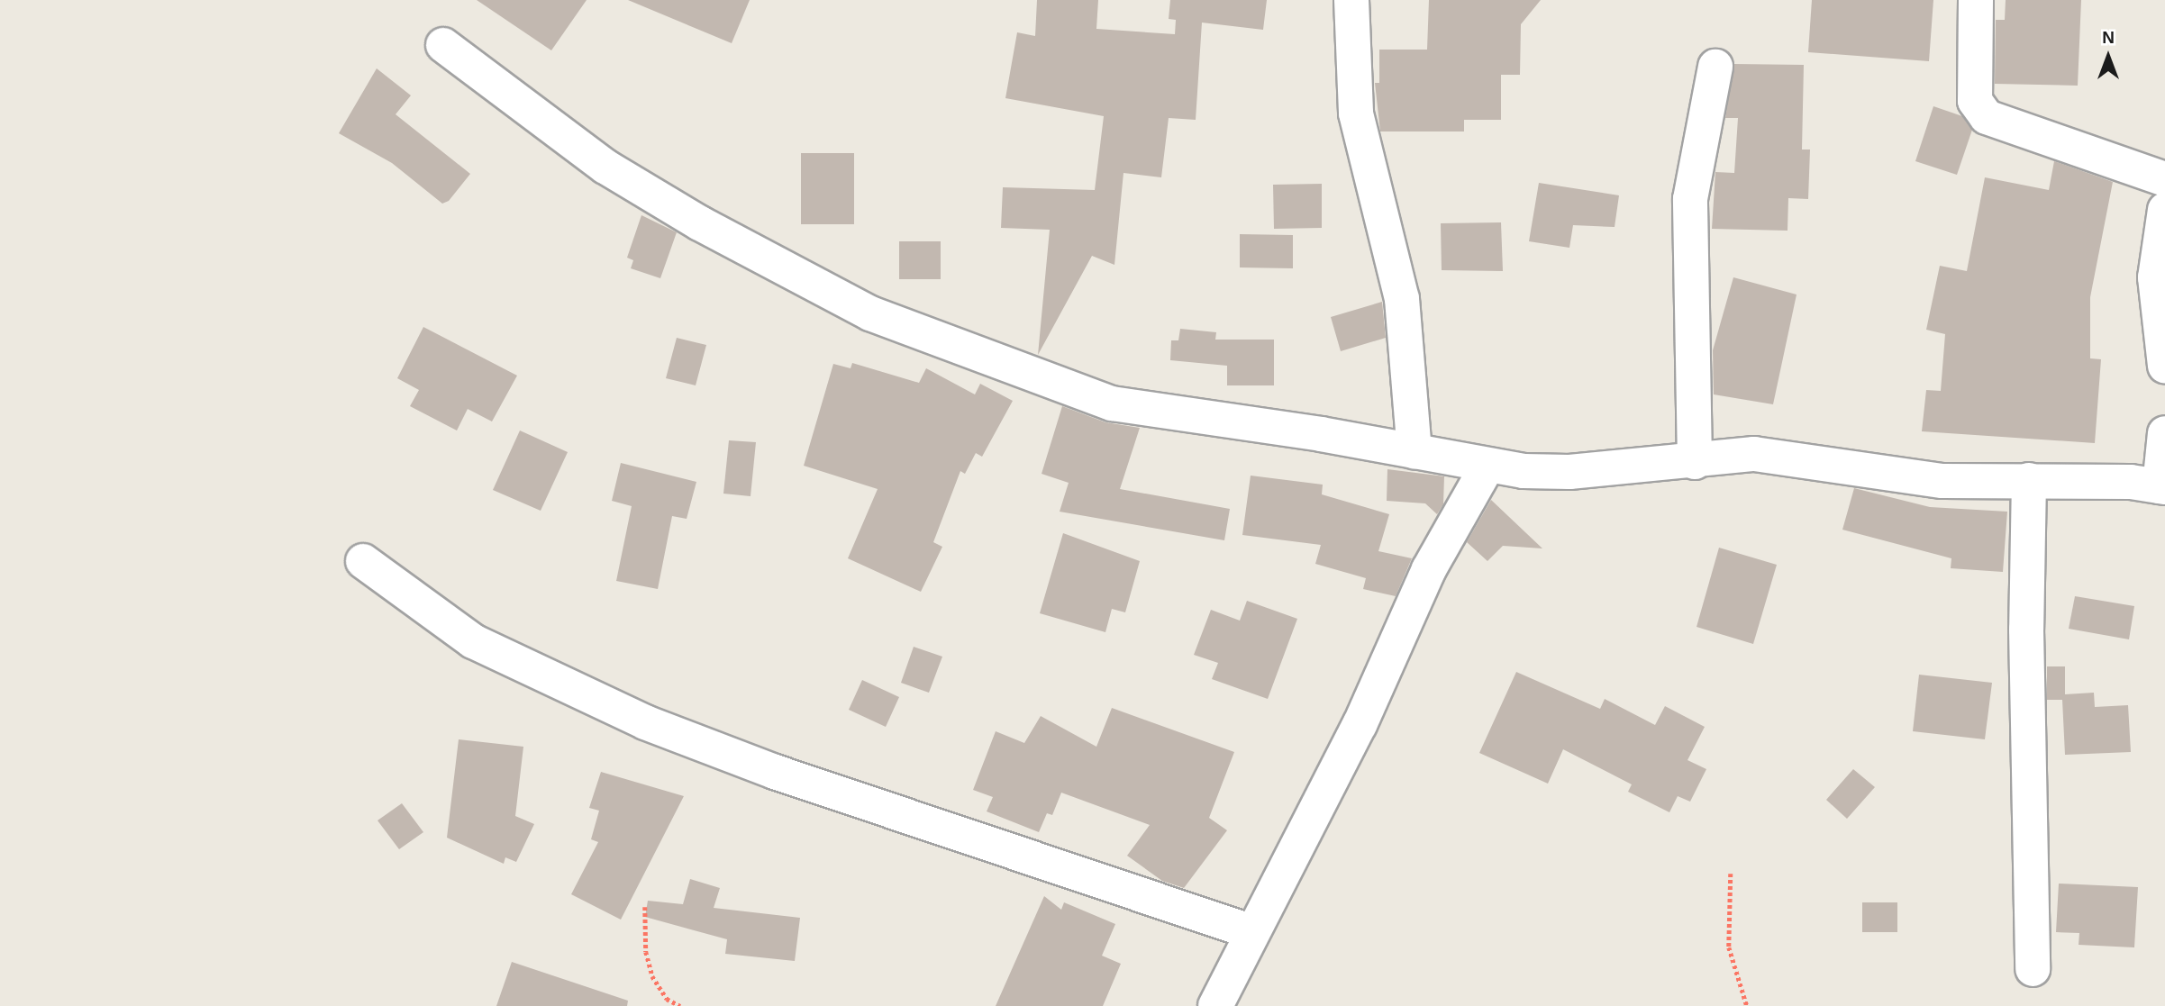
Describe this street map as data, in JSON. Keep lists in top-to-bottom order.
{
  "north": "top"
}
